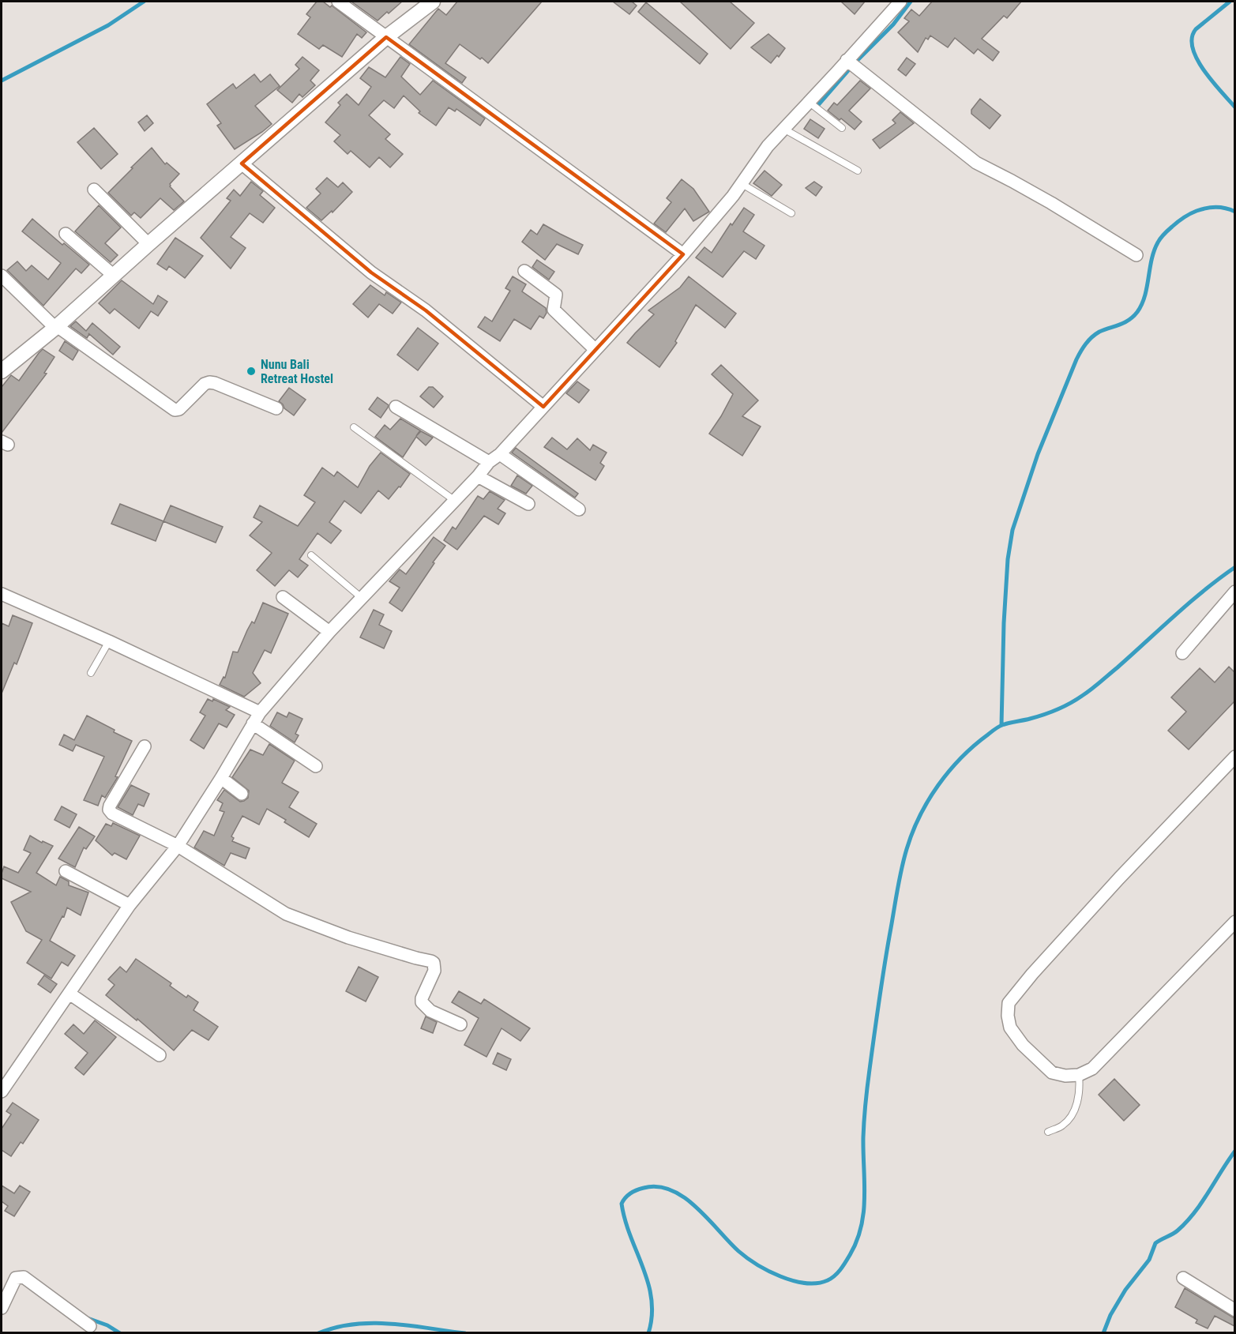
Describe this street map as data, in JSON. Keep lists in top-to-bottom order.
{
  "places": ["Nunu Bali Retreat Hostel"]
}
